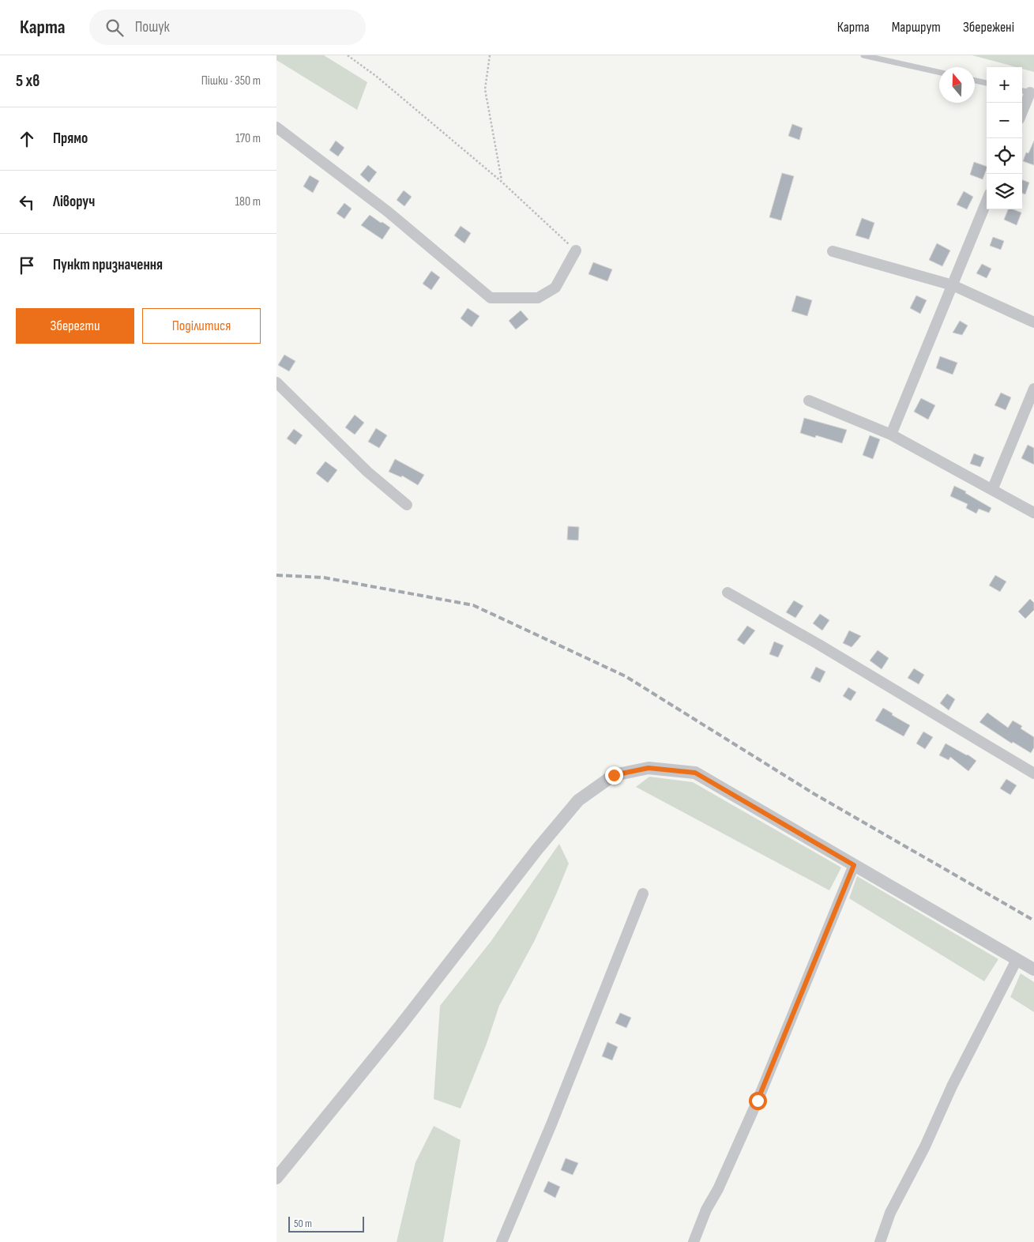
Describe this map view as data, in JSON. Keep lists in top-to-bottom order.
{
  "scale_bar": "50 m",
  "north": "top",
  "page": {
    "header": "Карта",
    "search": "Пошук",
    "nav": ["Карта", "Маршрут", "Збережені"],
    "heading": ["5 хв", "Пішки · 350 m"],
    "map_buttons": ["+", "−"],
    "list": [
      ["Прямо", "170 m"],
      ["Ліворуч", "180 m"],
      "Пункт призначення"
    ],
    "buttons": ["Зберегти", "Поділитися"],
    "scale": "50 m"
  }
}
